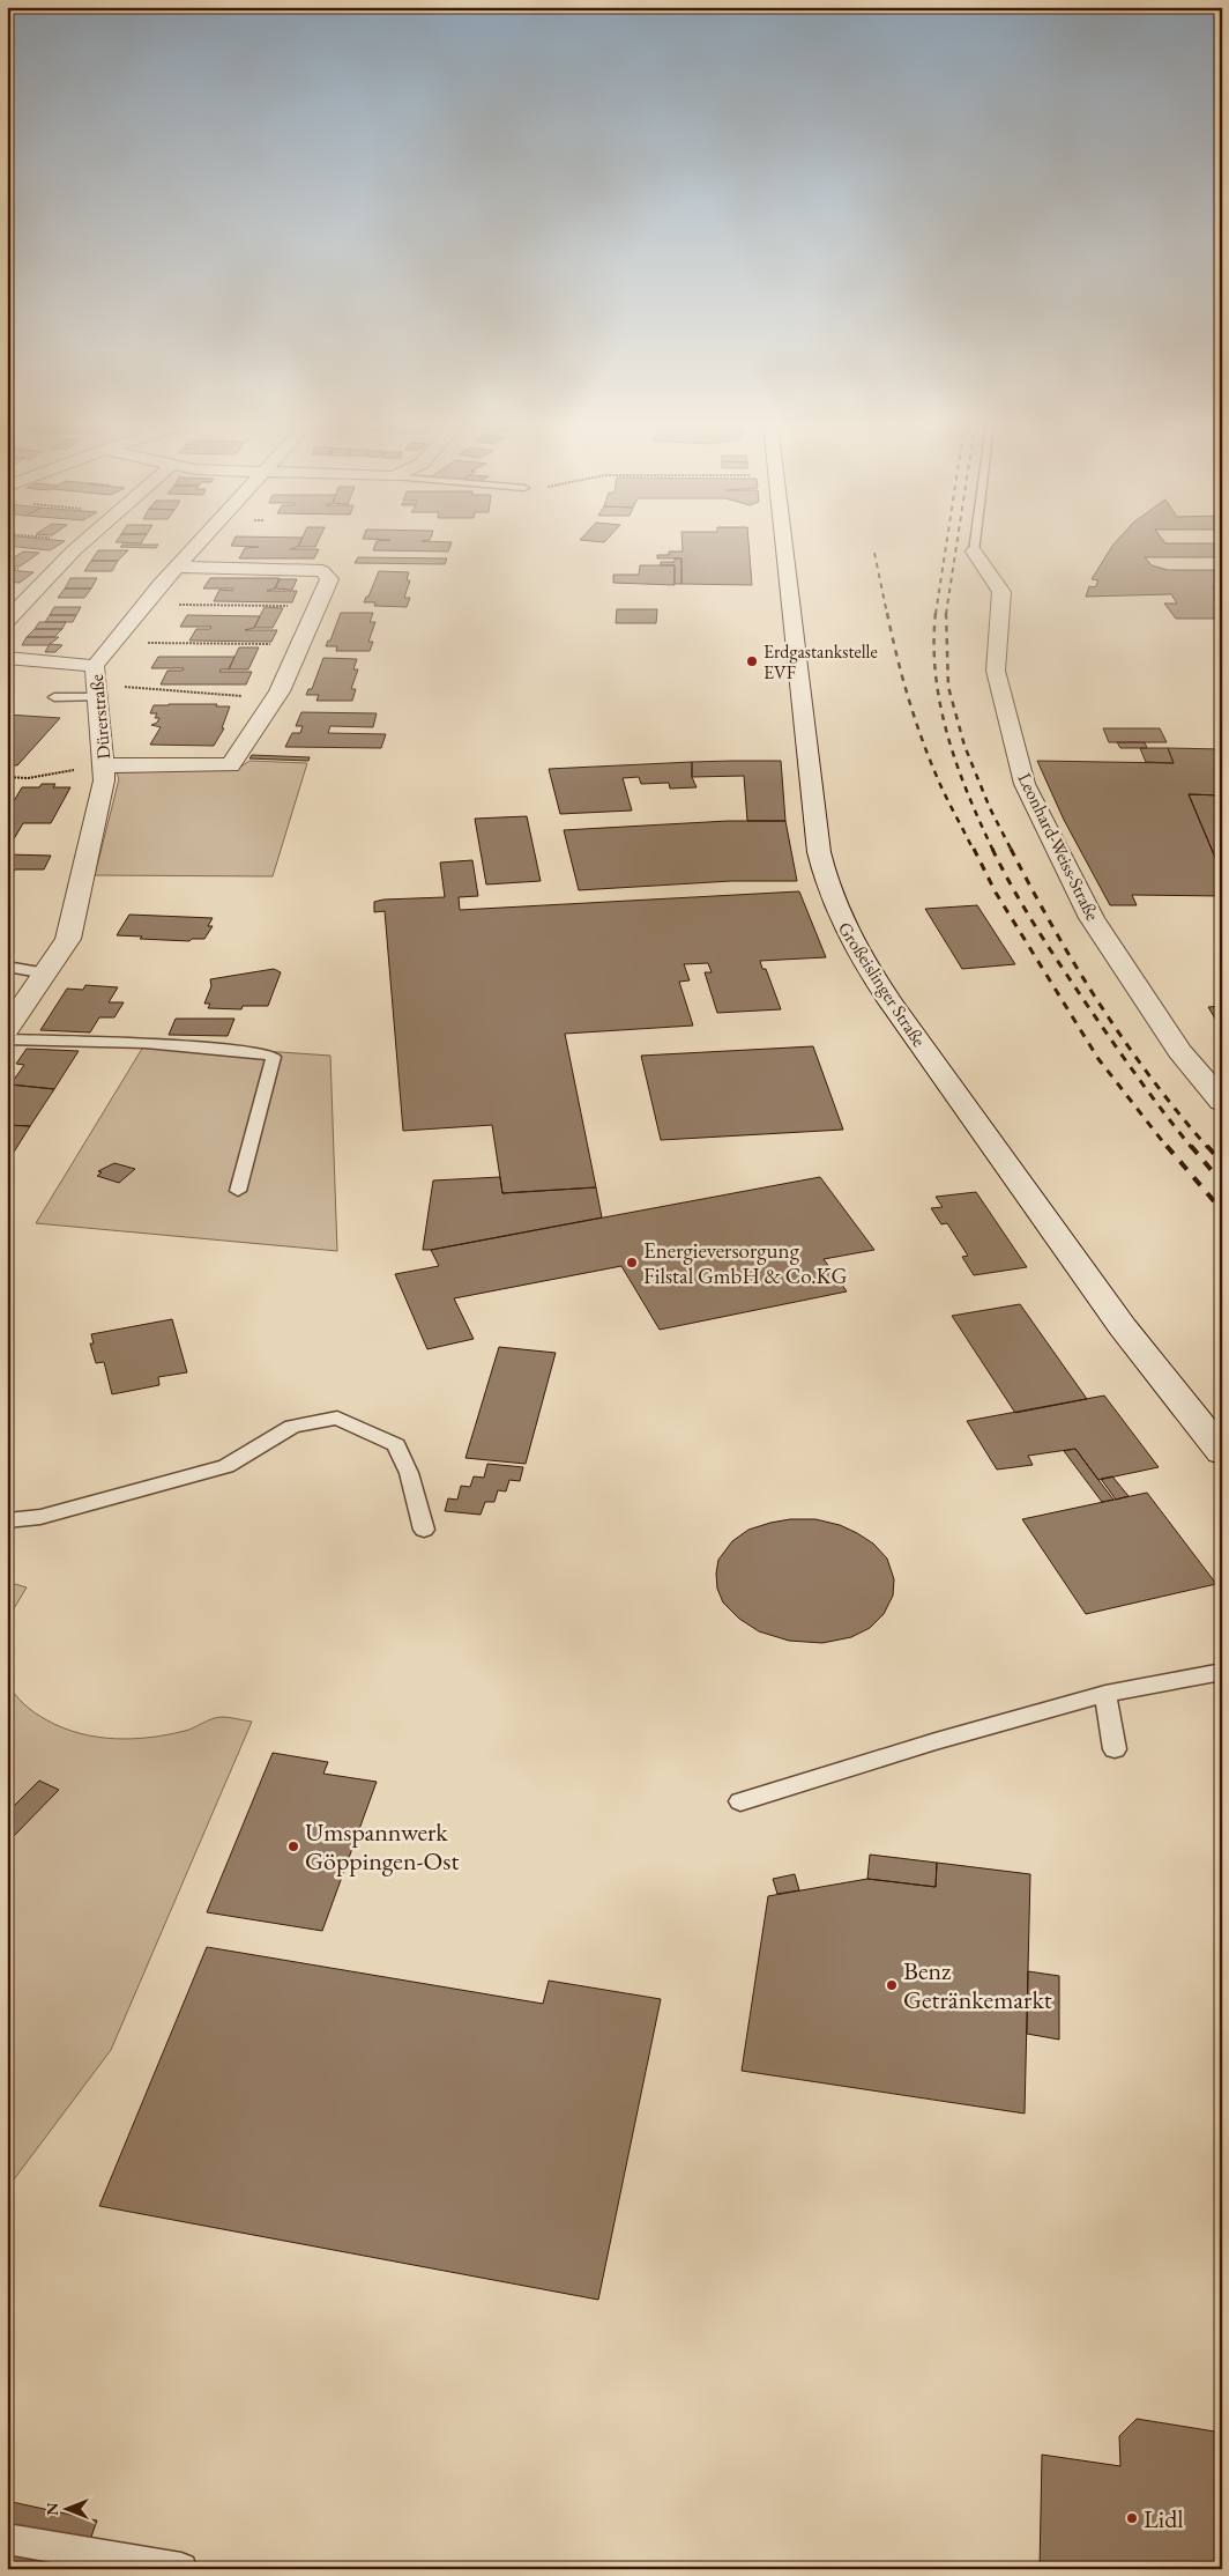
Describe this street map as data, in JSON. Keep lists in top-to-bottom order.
{
  "streets": {
    "street": ["Dürerstraße", "Leonhard-Weiss-Straße", "Großeislinger Straße"]
  },
  "places": [
    "Erdgastankstelle EVF",
    "Energieversorgung Filstal GmbH & Co.KG",
    "Umspannwerk Göppingen-Ost",
    "Benz Getränkemarkt",
    "Lidl"
  ],
  "north": "left"
}
